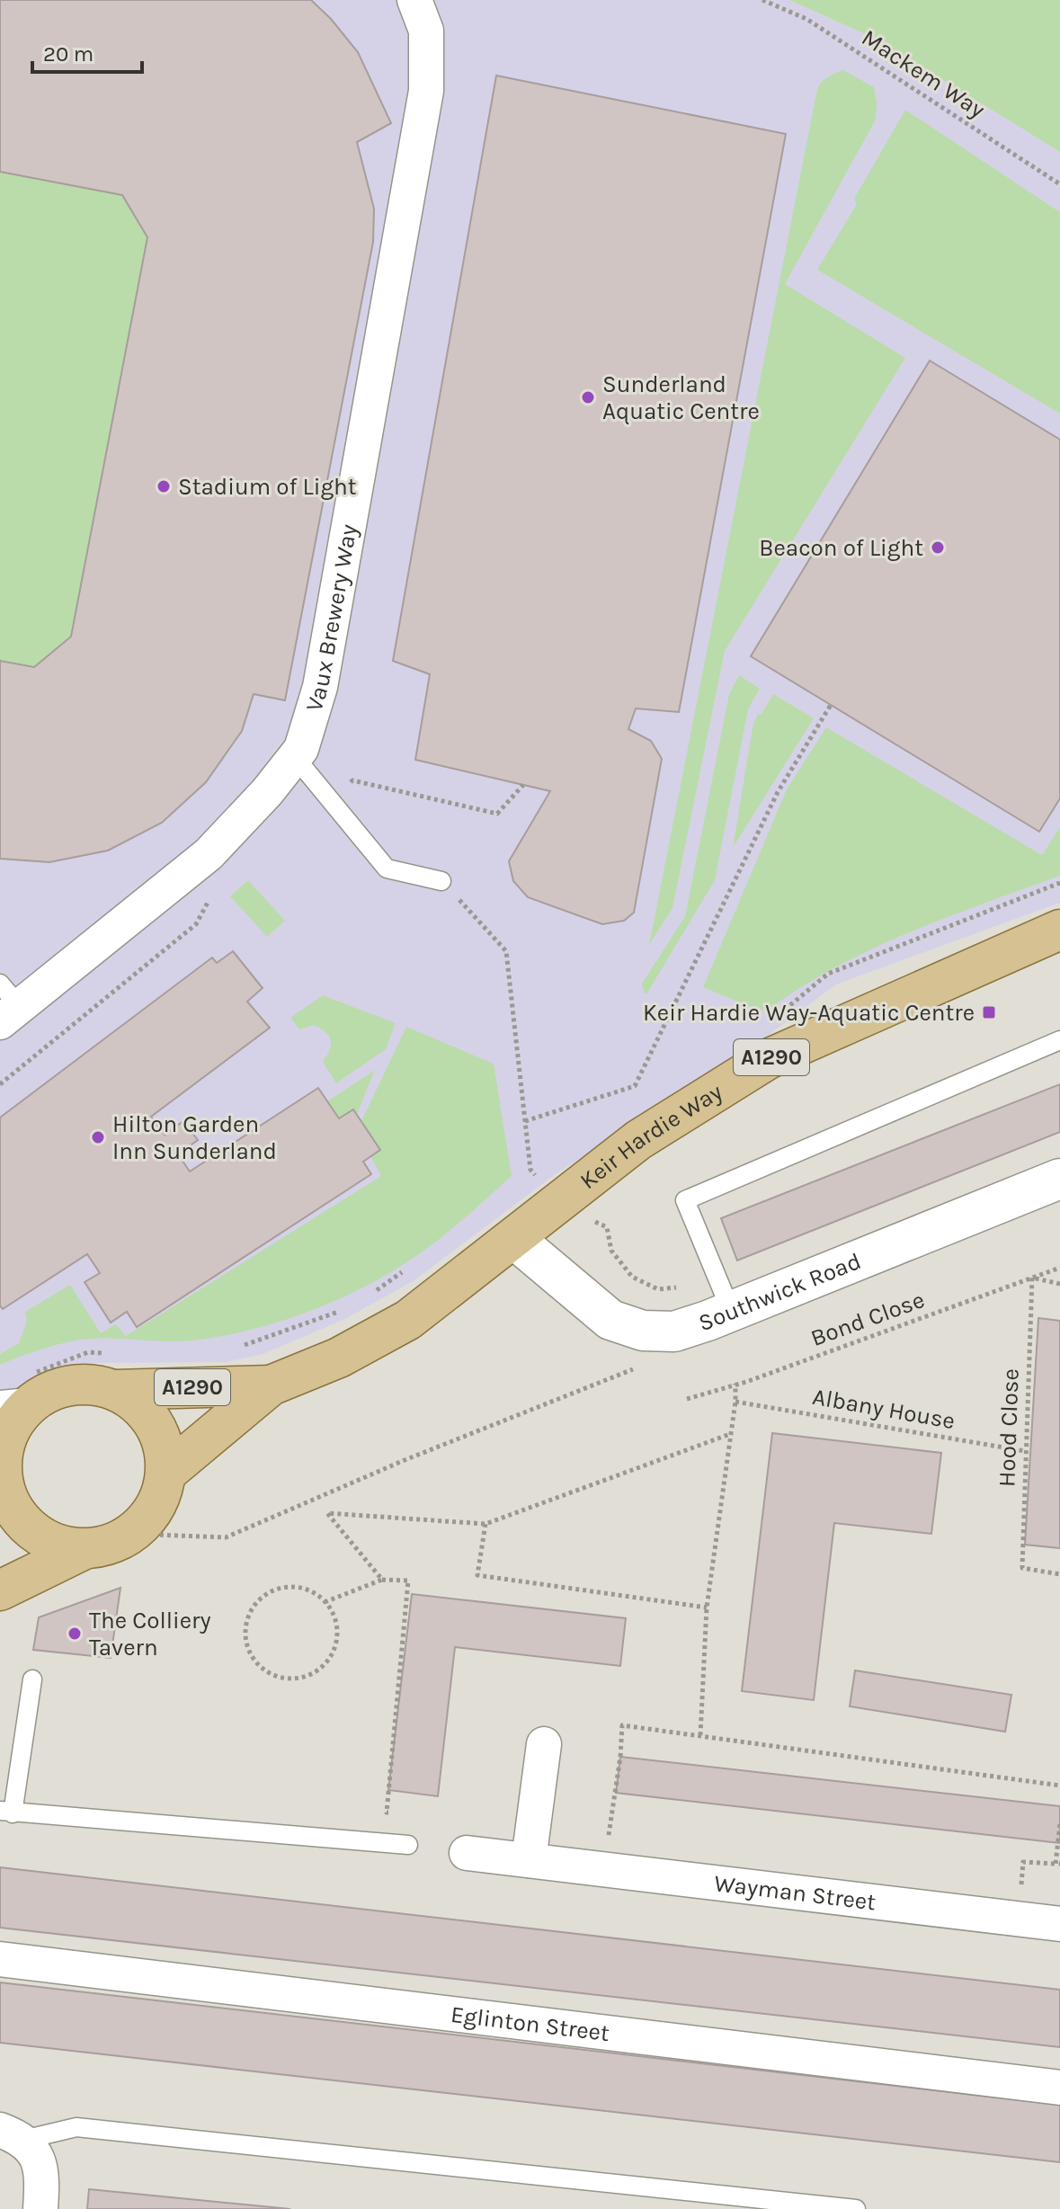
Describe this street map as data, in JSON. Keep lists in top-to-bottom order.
{
  "streets": {
    "main road": ["A1290", "Keir Hardie Way"],
    "street": [
      "Vaux Brewery Way",
      "Southwick Road",
      "Wayman Street",
      "Eglinton Street"
    ],
    "path": [
      "Mackem Way",
      "Bond Close",
      "Albany House",
      "Hood Close"
    ]
  },
  "crossings": [
    ["A1290", "Keir Hardie Way"],
    ["Keir Hardie Way", "Southwick Road"],
    ["Bond Close", "Hood Close"],
    ["Albany House", "Hood Close"]
  ],
  "places": {
    "other": [
      "Sunderland Aquatic Centre",
      "Stadium of Light",
      "Beacon of Light",
      "Hilton Garden Inn Sunderland",
      "The Colliery Tavern"
    ],
    "transit": ["Keir Hardie Way-Aquatic Centre"]
  },
  "scale_bar": "20 m"
}
